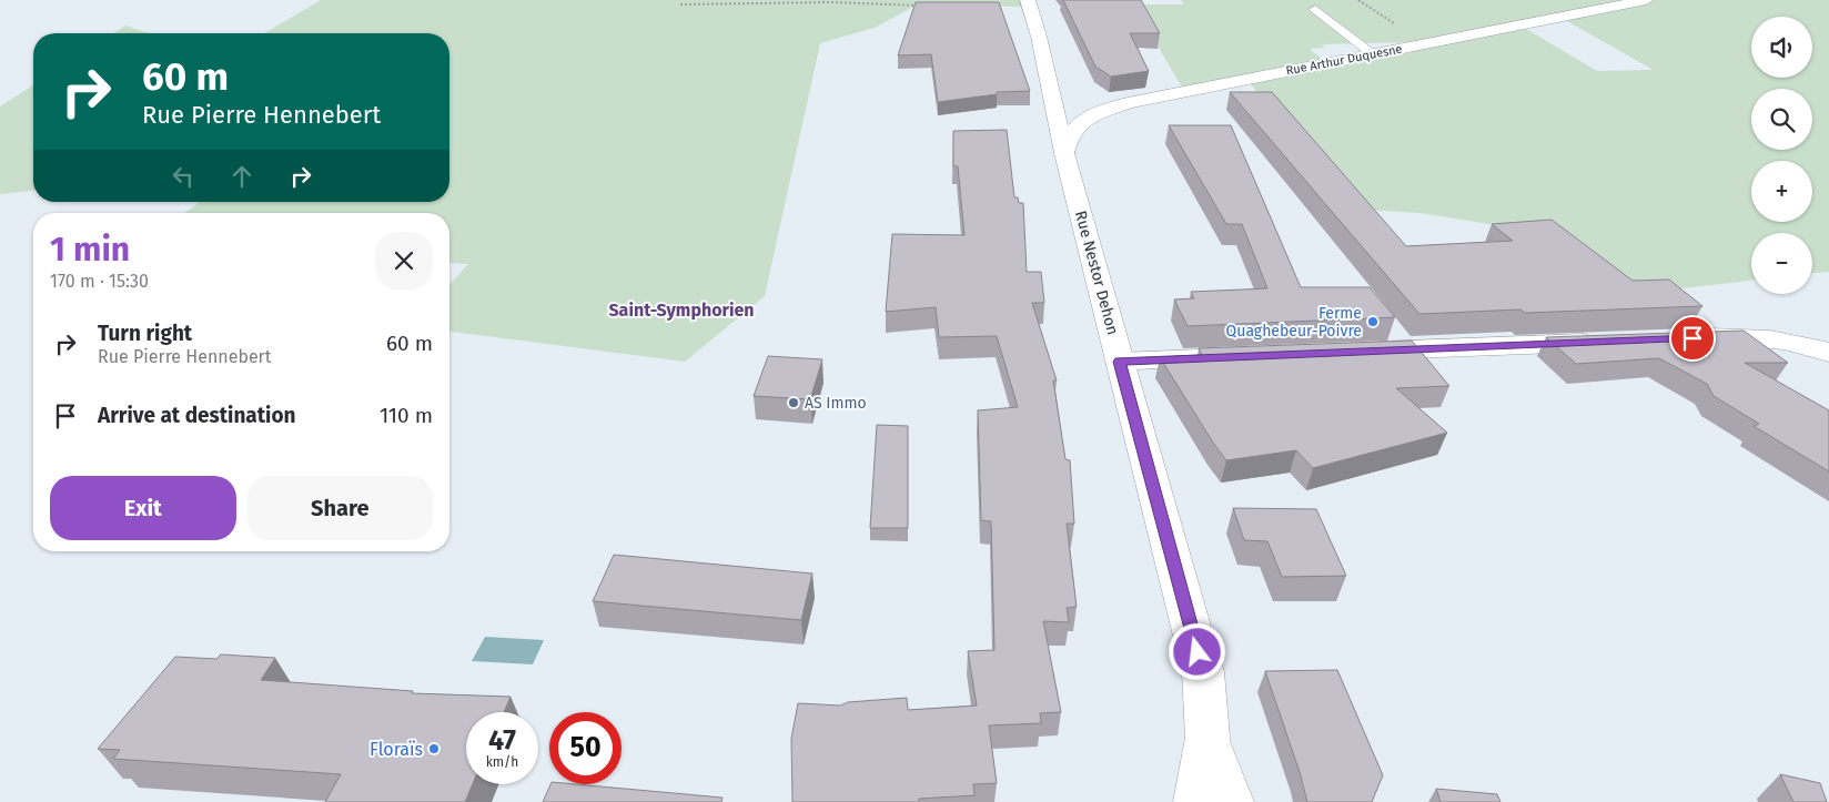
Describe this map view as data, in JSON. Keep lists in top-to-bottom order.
{
  "streets": {
    "main road": ["Rue Arthur Duquesne", "Rue Nestor Dehon"]
  },
  "crossings": [
    ["Rue Arthur Duquesne", "Rue Nestor Dehon"]
  ],
  "districts": ["Saint-Symphorien"],
  "places": ["Ferme Quaghebeur-Poivre", "AS Immo", "Floraïs"],
  "page": {
    "map_buttons": ["+", "−"],
    "turn": ["60 m", "Rue Pierre Hennebert"],
    "heading": ["1 min", "170 m · 15:30"],
    "list": [
      {
        "name": "Turn right",
        "note": "Rue Pierre Hennebert",
        "value": "60 m"
      },
      {
        "name": "Arrive at destination",
        "value": "110 m"
      }
    ],
    "buttons": ["Exit", "Share"],
    "speed": "47 km/h",
    "limit": "50"
  }
}
